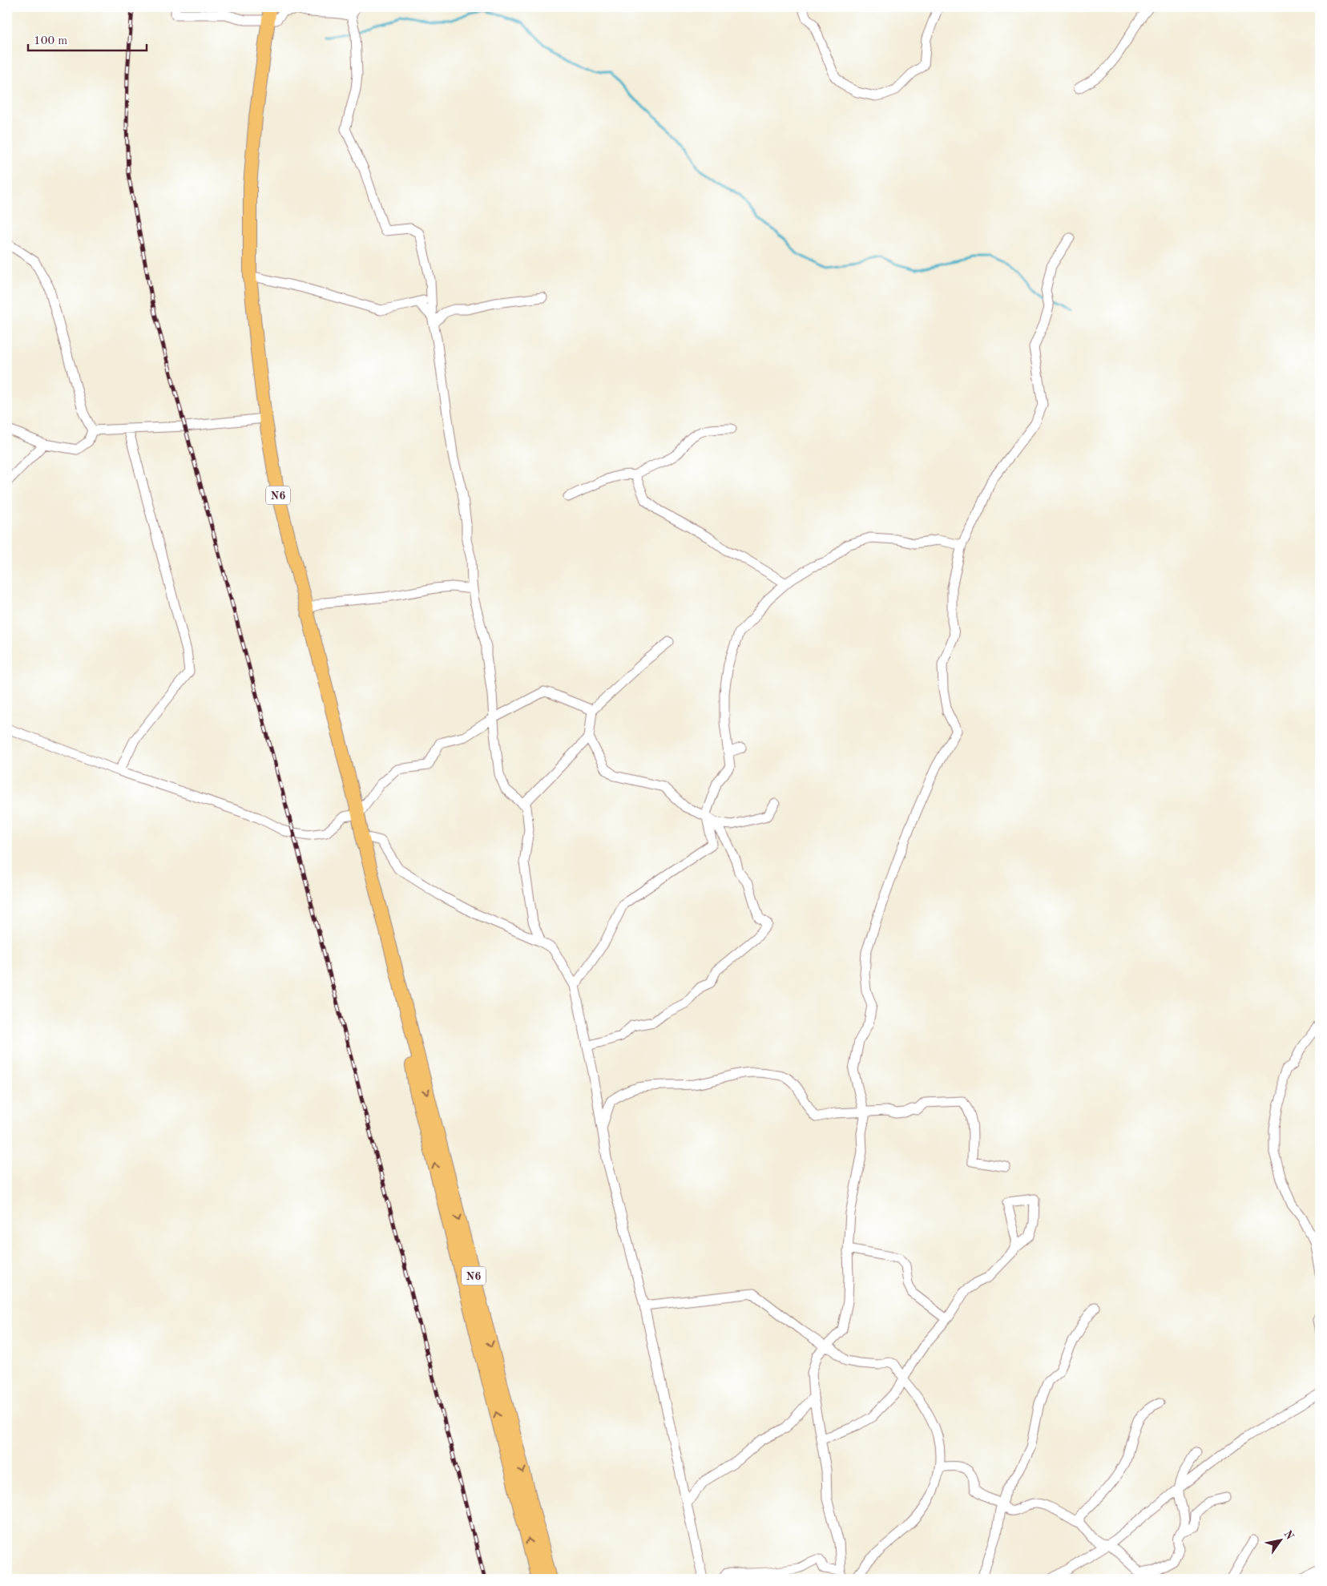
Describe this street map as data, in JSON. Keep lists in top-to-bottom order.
{
  "streets": {
    "highway": ["N6"]
  },
  "scale_bar": "100 m",
  "north": "top right"
}
